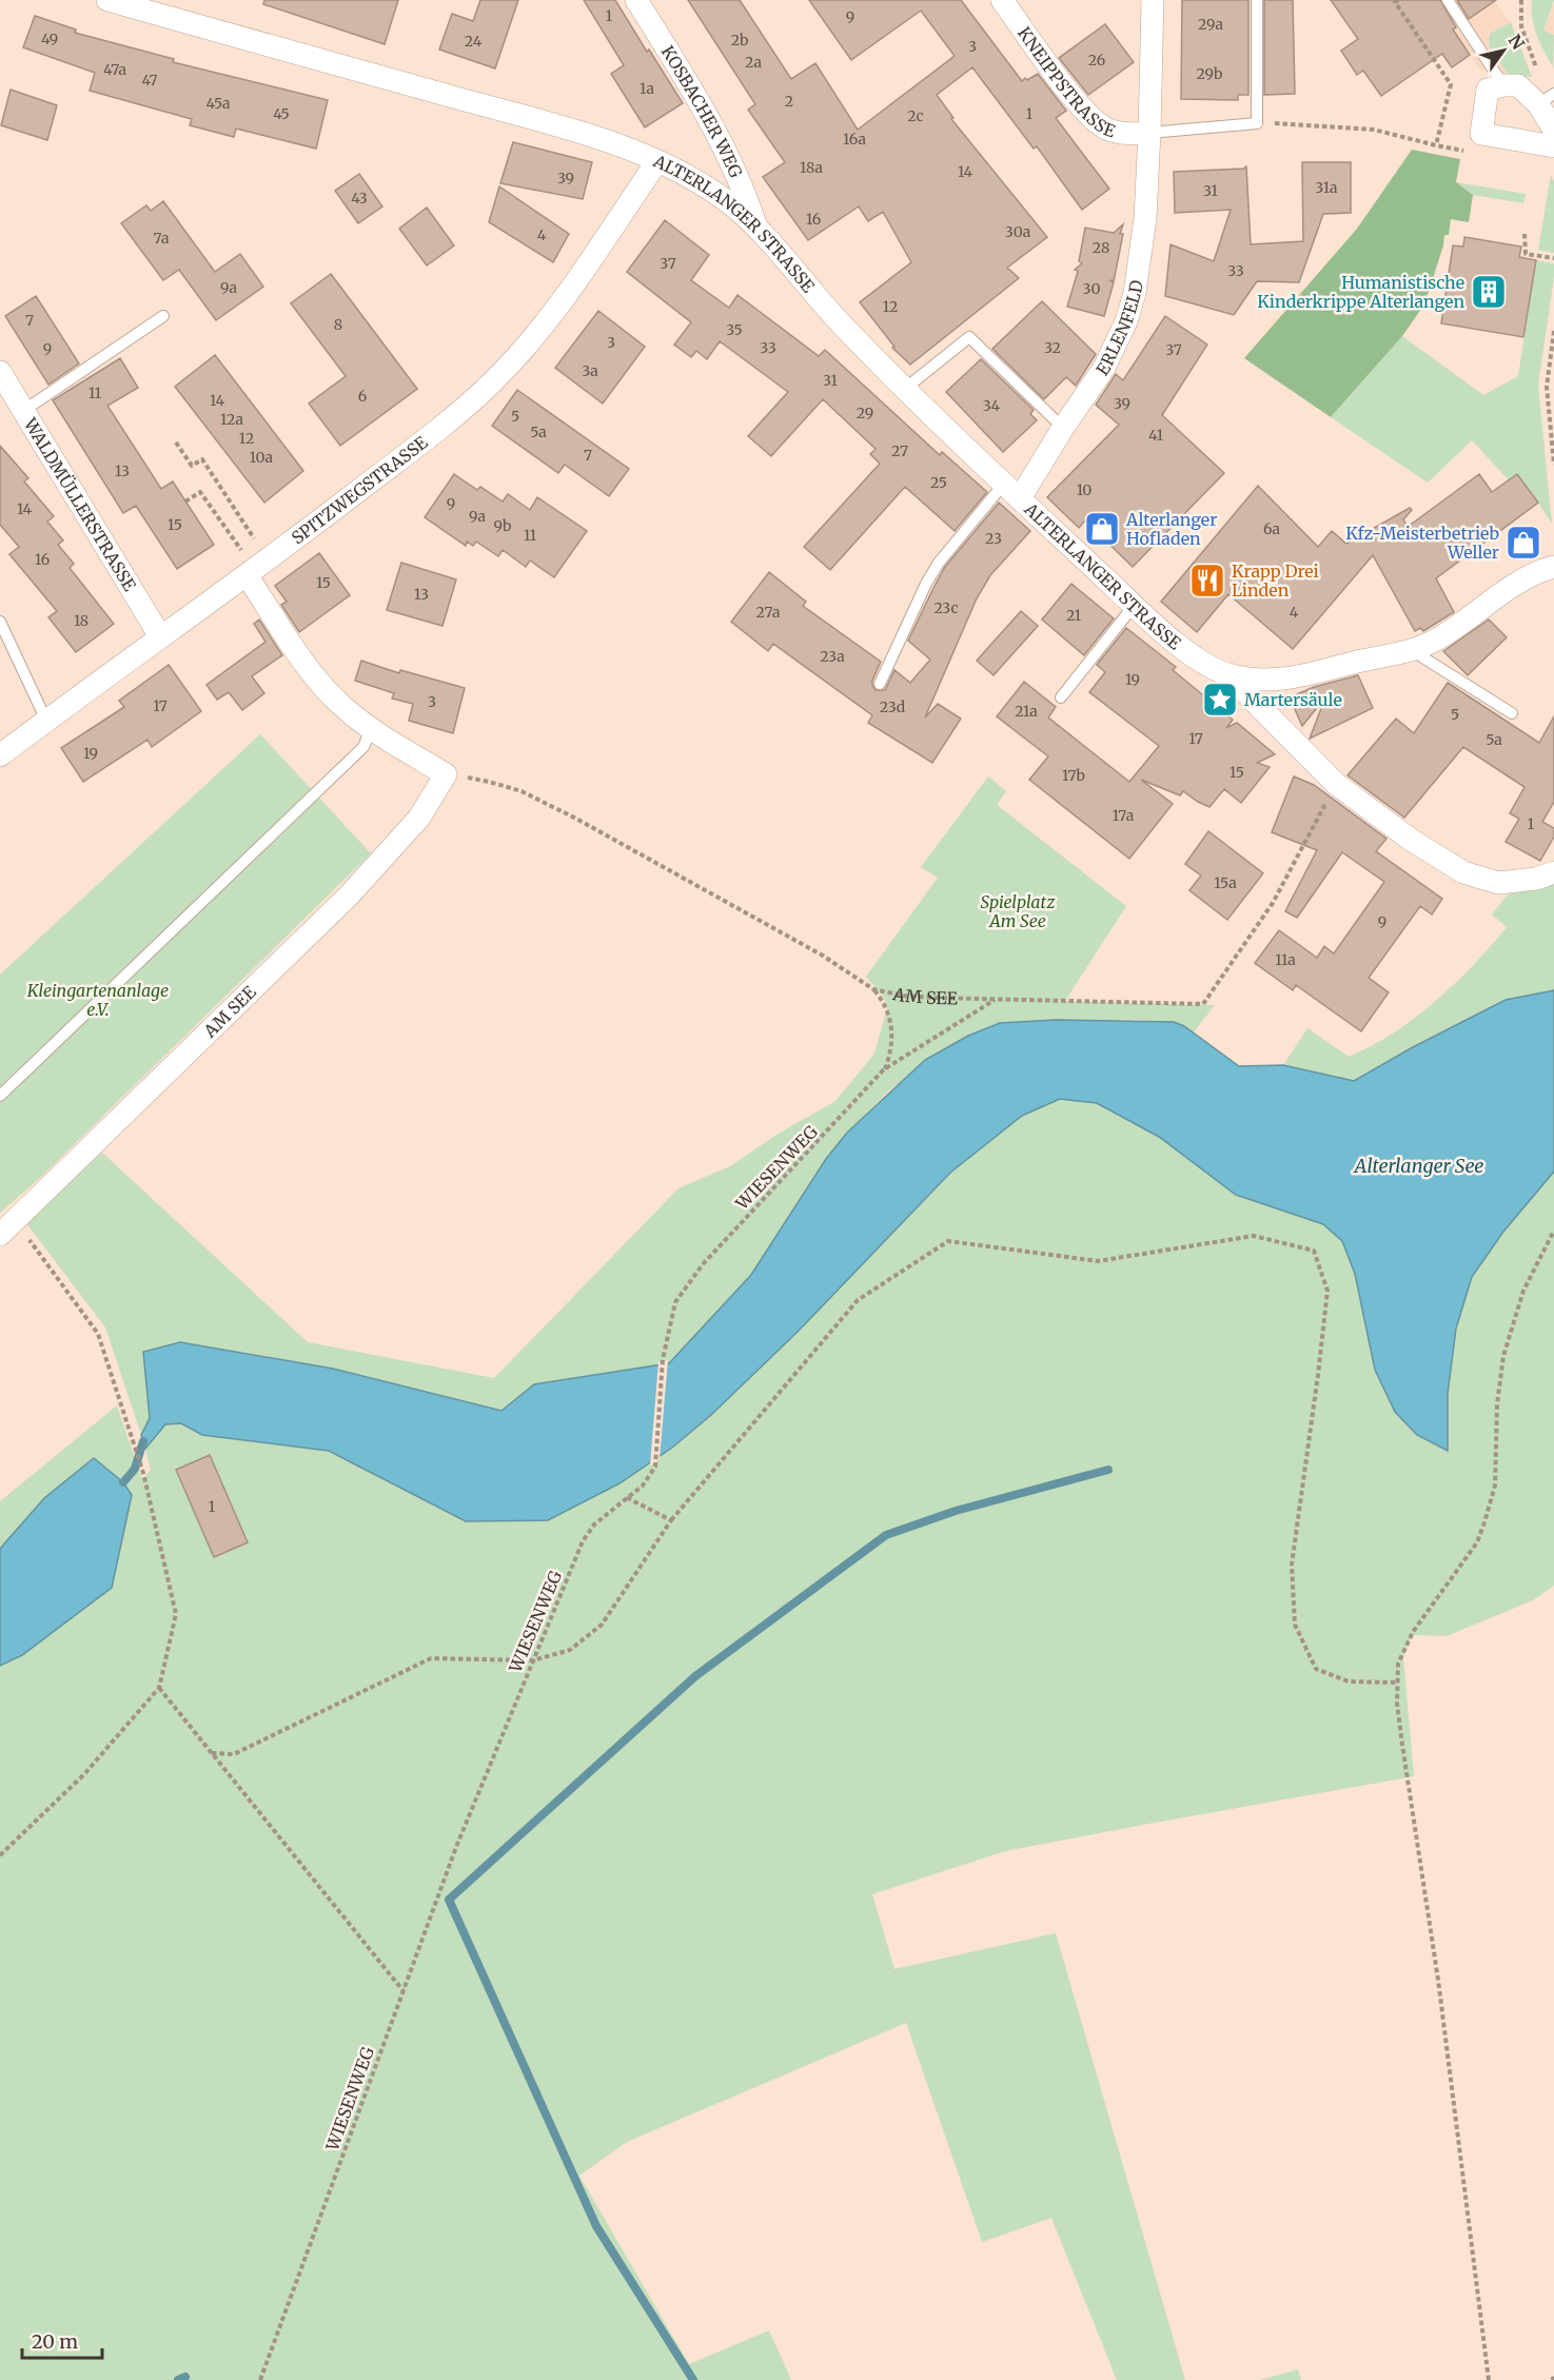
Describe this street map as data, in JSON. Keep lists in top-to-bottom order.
{
  "streets": {
    "street": [
      "KNEIPPSTRASSE",
      "KOSBACHER WEG",
      "ALTERLANGER STRASSE",
      "ERLENFELD",
      "SPITZWEGSTRASSE",
      "WALDMÜLLERSTRASSE",
      "AM SEE"
    ],
    "path": ["WIESENWEG"]
  },
  "crossings": [
    ["KNEIPPSTRASSE", "ERLENFELD"],
    ["KOSBACHER WEG", "ALTERLANGER STRASSE"],
    ["ALTERLANGER STRASSE", "ERLENFELD"],
    ["ALTERLANGER STRASSE", "SPITZWEGSTRASSE"],
    ["ALTERLANGER STRASSE", "AM SEE"],
    ["SPITZWEGSTRASSE", "WALDMÜLLERSTRASSE"],
    ["AM SEE", "WIESENWEG"]
  ],
  "water": ["Alterlanger See"],
  "parks": ["Spielplatz Am See", "Kleingartenanlage e.V."],
  "places": {
    "building": ["Humanistische Kinderkrippe Alterlangen"],
    "shop": ["Alterlanger Hofladen", "Kfz-Meisterbetrieb Weller"],
    "restaurant": ["Krapp Drei Linden"],
    "place": ["Martersäule"]
  },
  "house_numbers": [
    "1",
    "9",
    "29a",
    "49",
    "2b",
    "24",
    "3",
    "26",
    "2a",
    "47a",
    "29b",
    "47",
    "1a",
    "2",
    "45a",
    "45",
    "1",
    "2c",
    "16a",
    "18a",
    "14",
    "39",
    "31a",
    "31",
    "43",
    "16",
    "30a",
    "4",
    "7a",
    "28",
    "37",
    "33",
    "9a",
    "30",
    "12",
    "7",
    "8",
    "35",
    "3",
    "33",
    "32",
    "9",
    "37",
    "3a",
    "31",
    "11",
    "6",
    "14",
    "39",
    "34",
    "29",
    "5",
    "12a",
    "5a",
    "41",
    "12",
    "27",
    "7",
    "10a",
    "13",
    "25",
    "10",
    "9",
    "14",
    "9a",
    "15",
    "9b",
    "6a",
    "11",
    "23",
    "16",
    "15",
    "13",
    "23c",
    "27a",
    "4",
    "21",
    "18",
    "23a",
    "19",
    "3",
    "17",
    "23d",
    "21a",
    "5",
    "17",
    "5a",
    "19",
    "15",
    "17b",
    "17a",
    "1",
    "15a",
    "9",
    "11a",
    "1"
  ],
  "scale_bar": "20 m",
  "north": "top right"
}
